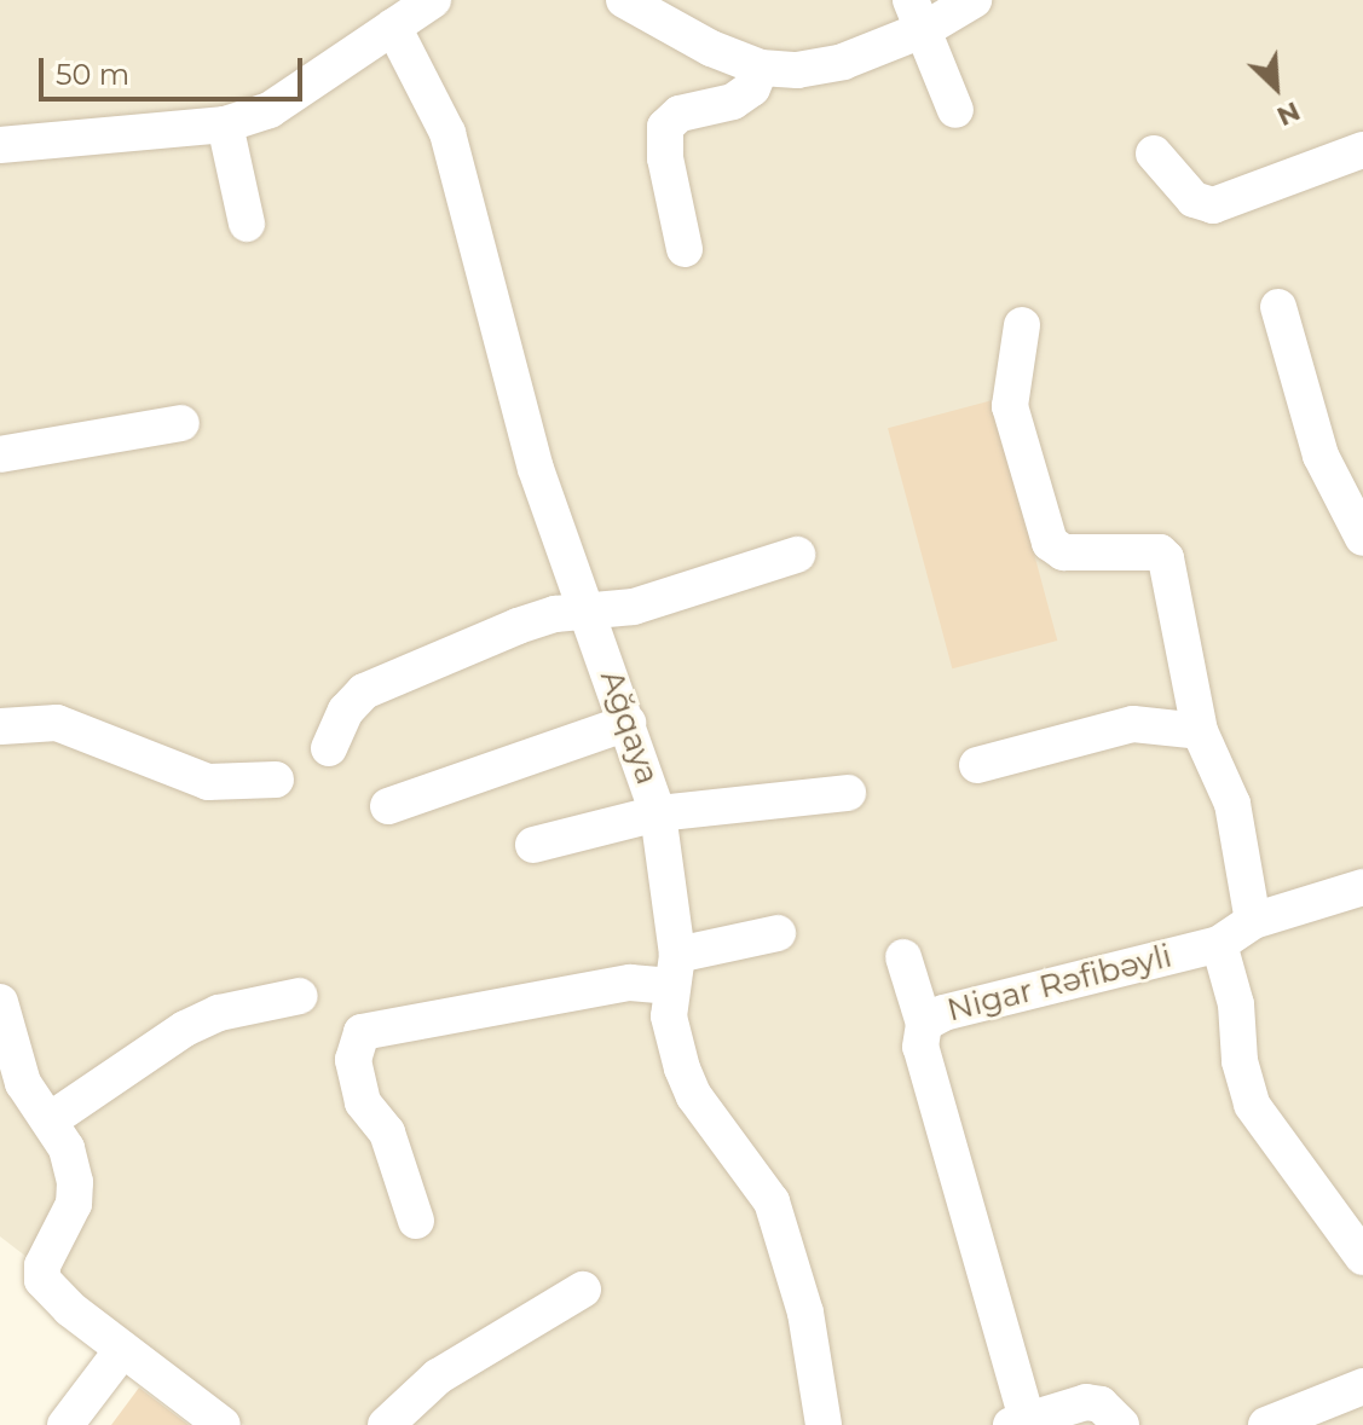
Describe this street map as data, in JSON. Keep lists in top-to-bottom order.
{
  "streets": {
    "street": ["Ağqaya", "Nigar Rəfibəyli"]
  },
  "scale_bar": "50 m",
  "north": "bottom right"
}
